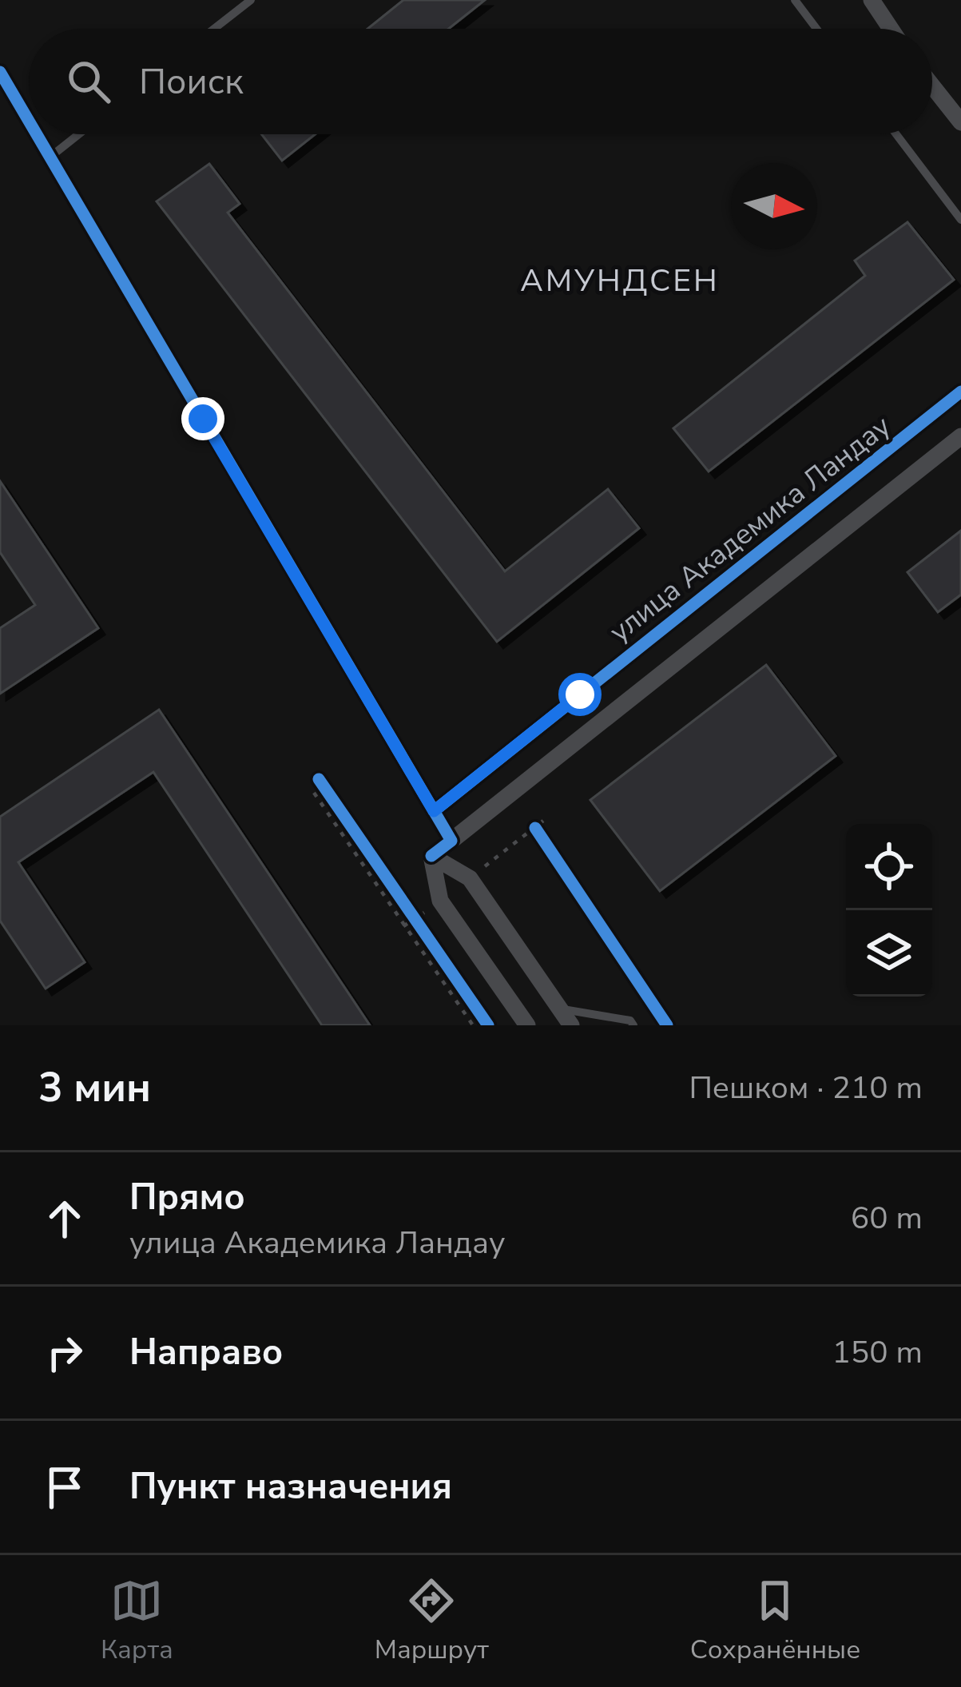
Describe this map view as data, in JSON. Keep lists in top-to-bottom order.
{
  "streets": {
    "street": ["улица Академика Ландау"]
  },
  "districts": ["АМУНДСЕН"],
  "north": "right",
  "page": {
    "search": "Поиск",
    "heading": ["3 мин", "Пешком · 210 m"],
    "list": [
      ["Прямо", "улица Академика Ландау", "60 m"],
      ["Направо", "150 m"],
      "Пункт назначения"
    ],
    "nav": ["Карта", "Маршрут", "Сохранённые"]
  }
}
